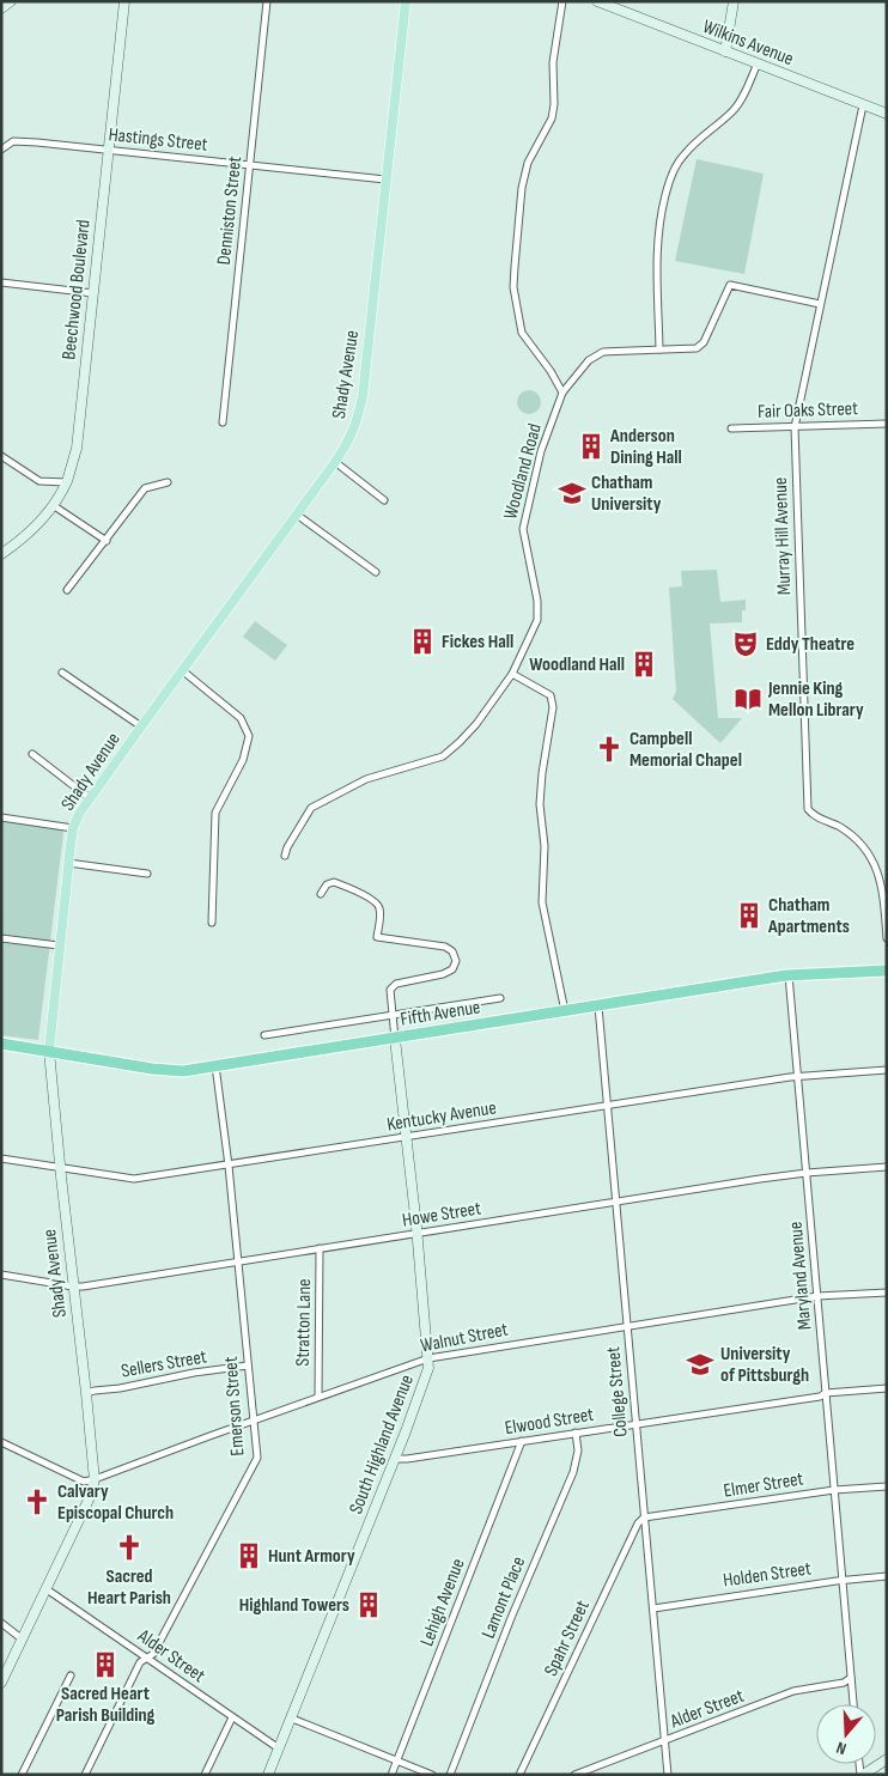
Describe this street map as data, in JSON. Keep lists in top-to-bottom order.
{
  "streets": {
    "highway": ["Fifth Avenue"],
    "main road": [
      "Wilkins Avenue",
      "Beechwood Boulevard",
      "Shady Avenue",
      "South Highland Avenue"
    ],
    "street": [
      "Hastings Street",
      "Denniston Street",
      "Fair Oaks Street",
      "Woodland Road",
      "Murray Hill Avenue",
      "Kentucky Avenue",
      "Howe Street",
      "Maryland Avenue",
      "Stratton Lane",
      "Walnut Street",
      "Sellers Street",
      "College Street",
      "Emerson Street",
      "Elwood Street",
      "Elmer Street",
      "Holden Street",
      "Lamont Place",
      "Lehigh Avenue",
      "Spahr Street",
      "Alder Street"
    ]
  },
  "crossings": [
    ["Wilkins Avenue", "Murray Hill Avenue"],
    ["Hastings Street", "Denniston Street"],
    ["Hastings Street", "Beechwood Boulevard"],
    ["Hastings Street", "Shady Avenue"],
    ["Shady Avenue", "Fifth Avenue"],
    ["Shady Avenue", "Kentucky Avenue"],
    ["Shady Avenue", "Howe Street"],
    ["Shady Avenue", "Walnut Street"],
    ["Shady Avenue", "Sellers Street"],
    ["Shady Avenue", "Alder Street"],
    ["Fair Oaks Street", "Murray Hill Avenue"],
    ["Woodland Road", "Murray Hill Avenue"],
    ["Fifth Avenue", "Maryland Avenue"],
    ["Fifth Avenue", "College Street"],
    ["Fifth Avenue", "Emerson Street"],
    ["Fifth Avenue", "South Highland Avenue"],
    ["Kentucky Avenue", "Maryland Avenue"],
    ["Kentucky Avenue", "College Street"],
    ["Kentucky Avenue", "Emerson Street"],
    ["Kentucky Avenue", "South Highland Avenue"],
    ["Howe Street", "Maryland Avenue"],
    ["Howe Street", "Stratton Lane"],
    ["Howe Street", "College Street"],
    ["Howe Street", "Emerson Street"],
    ["Howe Street", "South Highland Avenue"],
    ["Maryland Avenue", "Walnut Street"],
    ["Maryland Avenue", "Elwood Street"],
    ["Maryland Avenue", "Elmer Street"],
    ["Maryland Avenue", "Holden Street"],
    ["Maryland Avenue", "Alder Street"],
    ["Stratton Lane", "Walnut Street"],
    ["Walnut Street", "College Street"],
    ["Walnut Street", "Emerson Street"],
    ["Walnut Street", "South Highland Avenue"],
    ["Sellers Street", "Emerson Street"],
    ["College Street", "Elwood Street"],
    ["College Street", "Elmer Street"],
    ["College Street", "Holden Street"],
    ["College Street", "Spahr Street"],
    ["College Street", "Alder Street"],
    ["Emerson Street", "Alder Street"],
    ["Elwood Street", "South Highland Avenue"],
    ["Elwood Street", "Lamont Place"],
    ["Elwood Street", "Lehigh Avenue"],
    ["South Highland Avenue", "Alder Street"],
    ["Elmer Street", "Spahr Street"]
  ],
  "places": {
    "building": [
      "Anderson Dining Hall",
      "Fickes Hall",
      "Woodland Hall",
      "Chatham Apartments",
      "Hunt Armory",
      "Highland Towers",
      "Sacred Heart Parish Building"
    ],
    "school or university": ["Chatham University", "University of Pittsburgh"],
    "theatre": ["Eddy Theatre"],
    "library": ["Jennie King Mellon Library"],
    "church": ["Campbell Memorial Chapel", "Calvary Episcopal Church", "Sacred Heart Parish"]
  },
  "north": "bottom"
}
